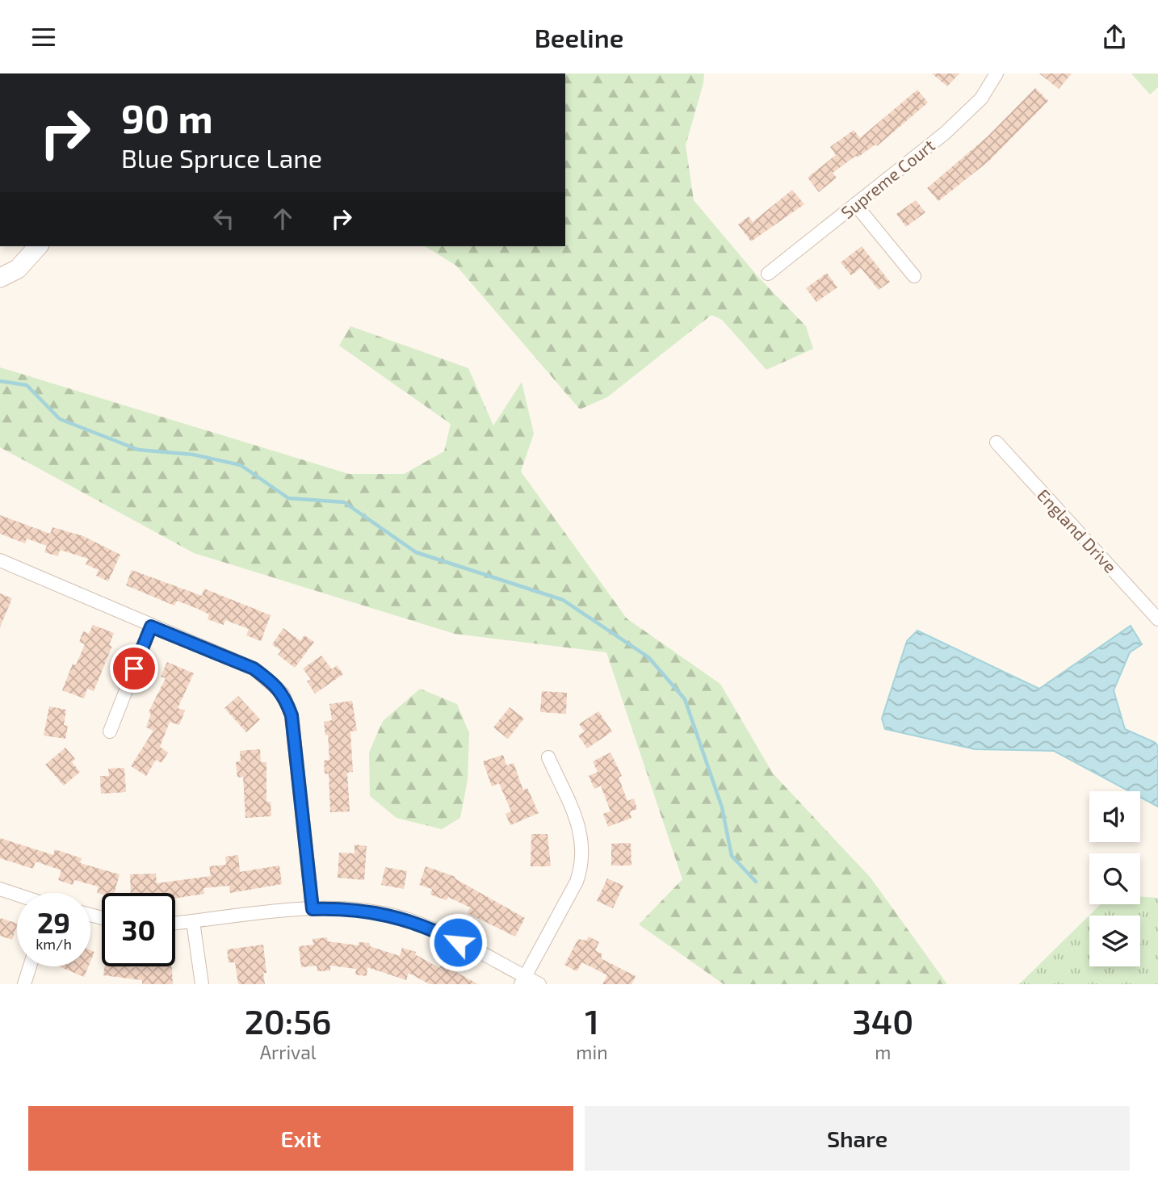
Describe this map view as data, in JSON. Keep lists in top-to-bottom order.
{
  "streets": {
    "street": ["Supreme Court", "England Drive"]
  },
  "page": {
    "header": "Beeline",
    "turn": ["90 m", "Blue Spruce Lane"],
    "speed": "29 km/h",
    "limit": "30",
    "eta": [
      "20:56",
      "Arrival",
      "1",
      "min",
      "340",
      "m"
    ],
    "buttons": ["Exit", "Share"]
  }
}
